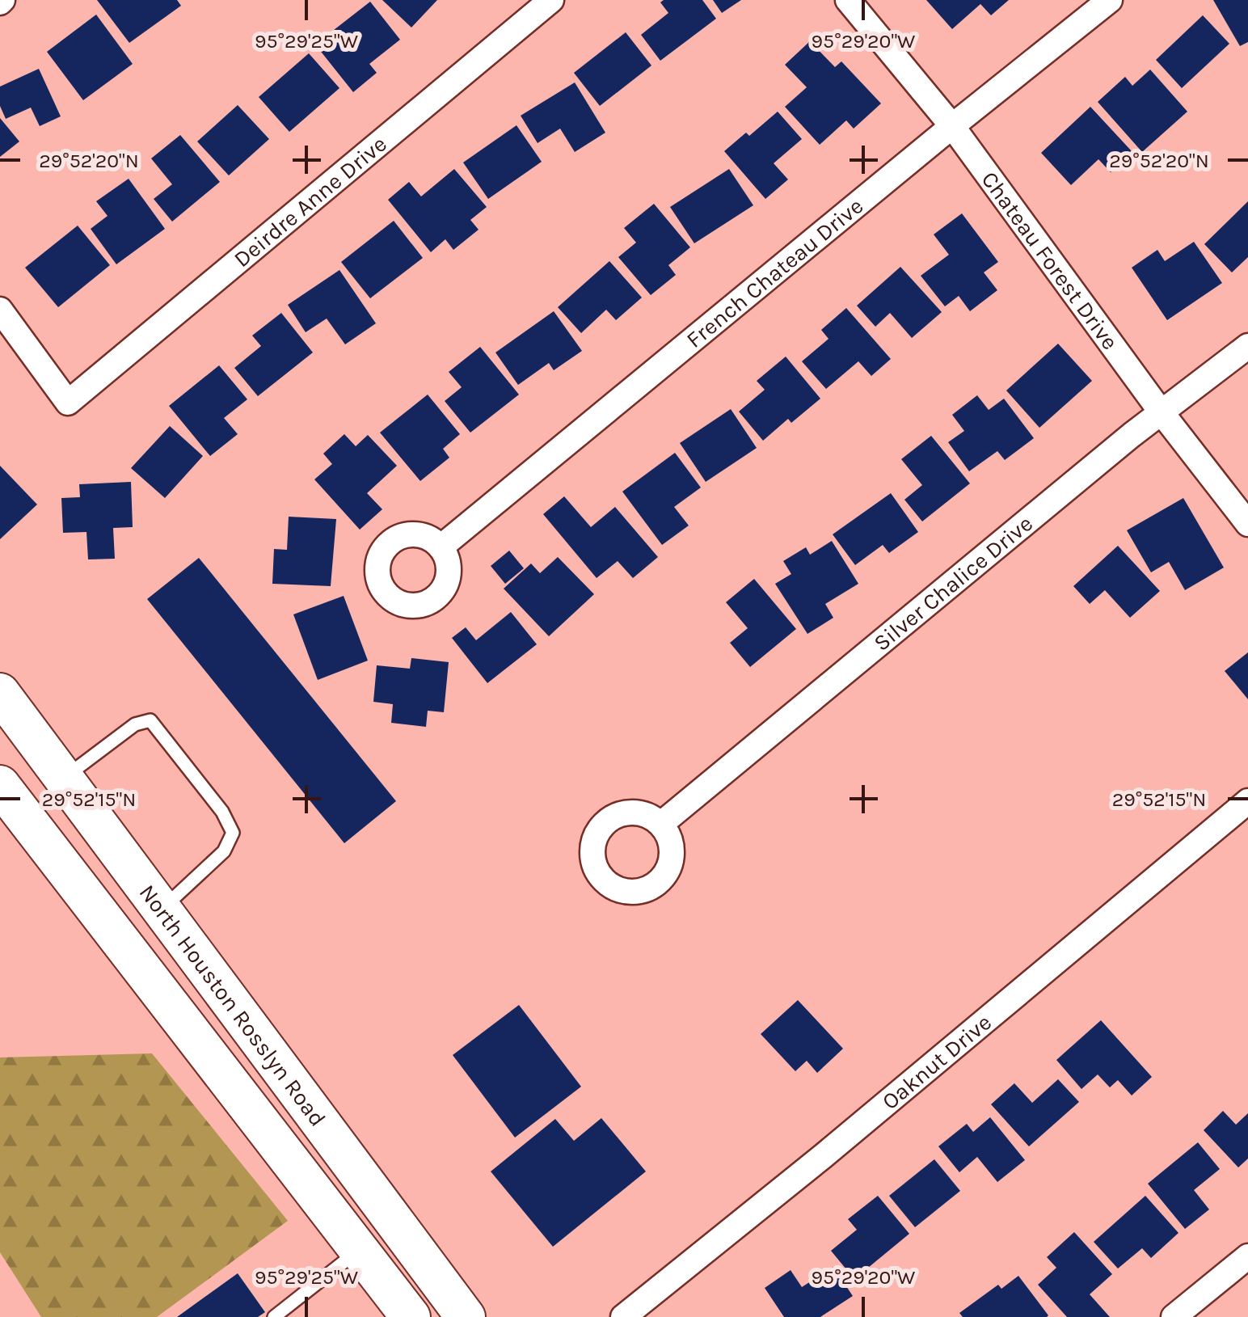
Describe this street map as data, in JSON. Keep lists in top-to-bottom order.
{
  "streets": {
    "main road": ["North Houston Rosslyn Road"],
    "street": [
      "Deirdre Anne Drive",
      "Chateau Forest Drive",
      "French Chateau Drive",
      "Silver Chalice Drive",
      "Oaknut Drive"
    ]
  },
  "crossings": [
    ["Chateau Forest Drive", "French Chateau Drive"],
    ["Chateau Forest Drive", "Silver Chalice Drive"]
  ],
  "coordinates": [
    "95°29'25\"W",
    "95°29'20\"W",
    "29°52'20\"N",
    "29°52'15\"N"
  ]
}
